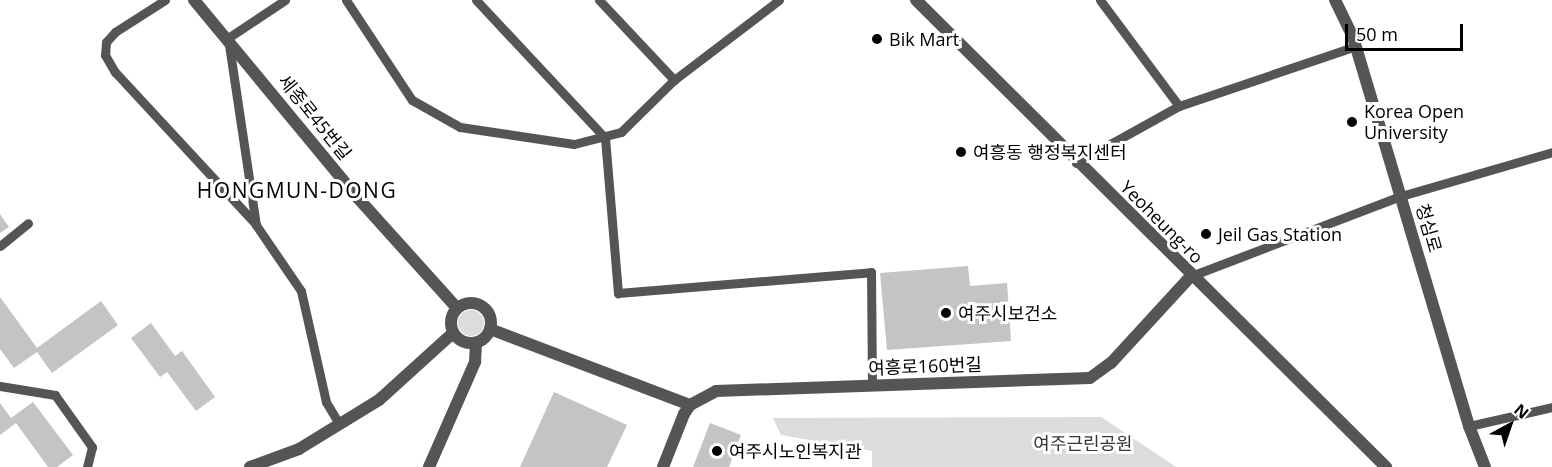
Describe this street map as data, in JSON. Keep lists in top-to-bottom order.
{
  "streets": {
    "street": [
      "세종로45번길",
      "Yeoheung-ro",
      "청심로",
      "여흥로160번길"
    ]
  },
  "crossings": [
    ["Yeoheung-ro", "여흥로160번길"]
  ],
  "districts": ["HONGMUN-DONG"],
  "parks": ["여주근린공원"],
  "places": [
    "Bik Mart",
    "Korea Open University",
    "여흥동 행정복지센터",
    "Jeil Gas Station",
    "여주시보건소",
    "여주시노인복지관"
  ],
  "scale_bar": "50 m",
  "north": "top right"
}
